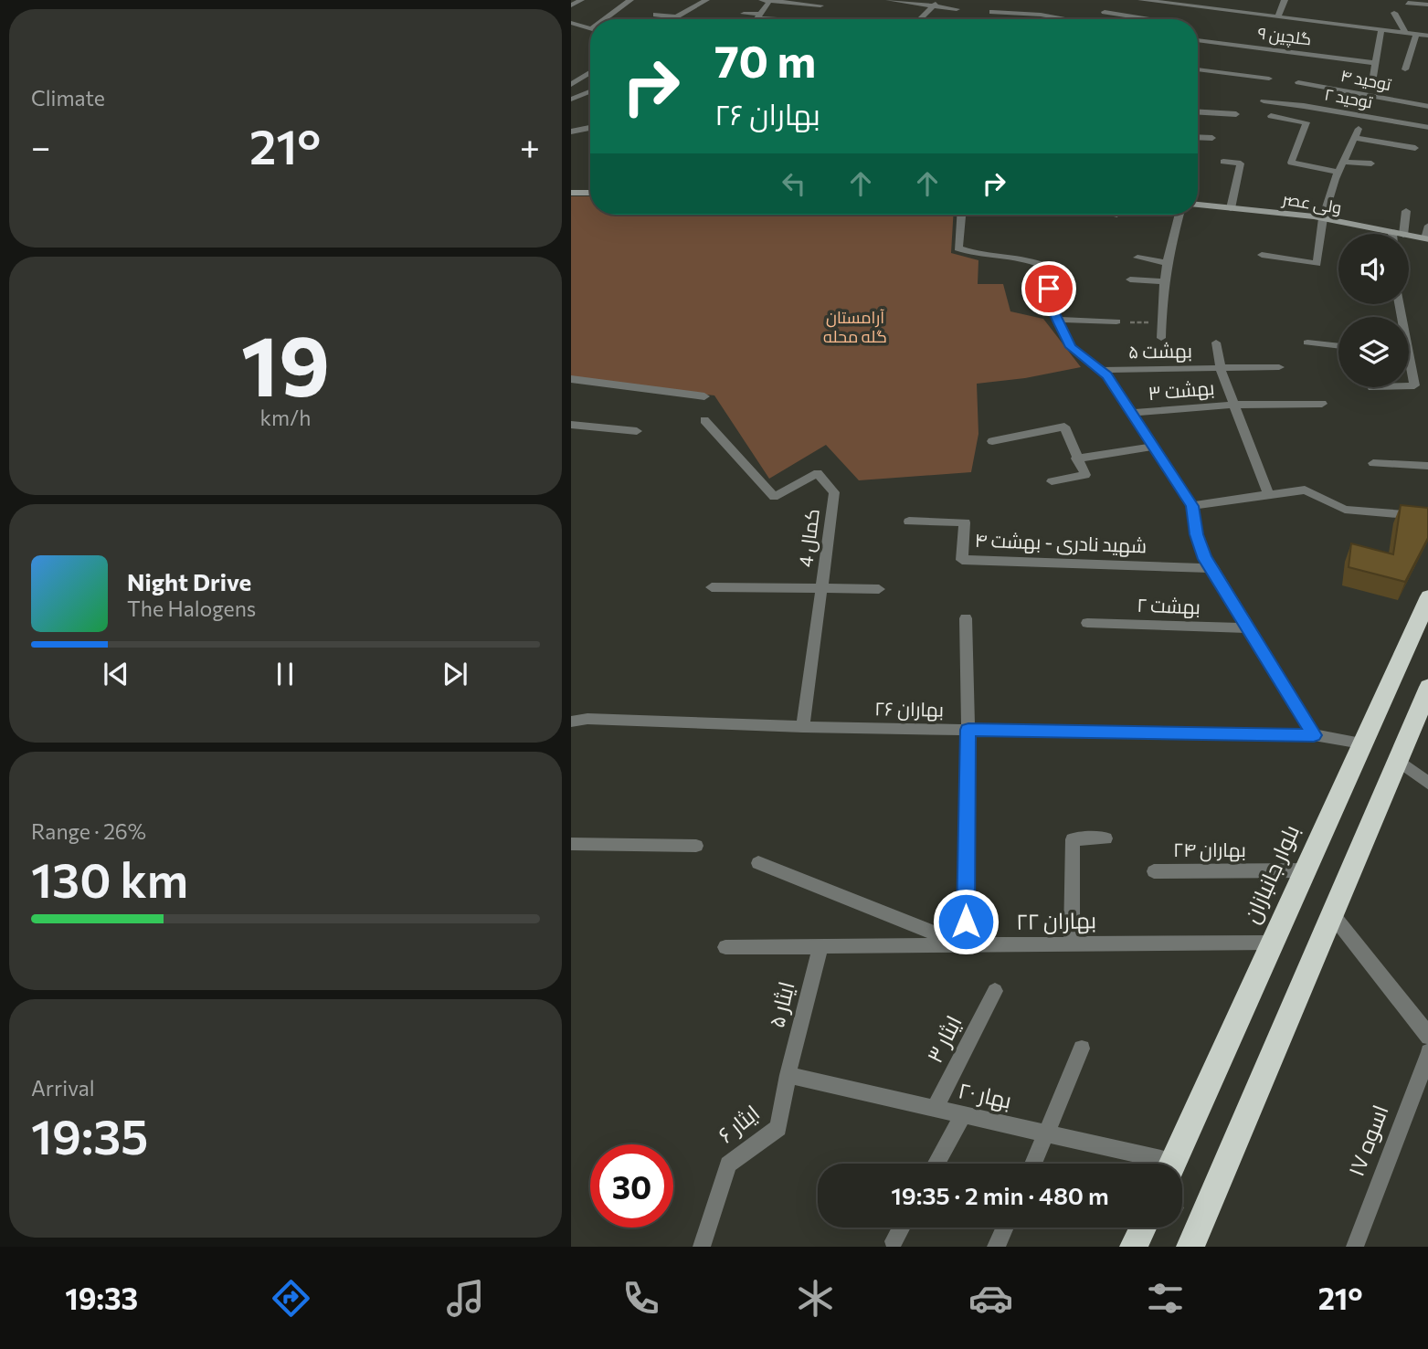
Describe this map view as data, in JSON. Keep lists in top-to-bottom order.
{
  "streets": {
    "highway": ["بلوار جانبازان"],
    "main road": ["ولی عصر"],
    "street": [
      "گلچین ۹",
      "توحید ۴",
      "توحید ۲",
      "بهشت ۵",
      "بهشت ۳",
      "کمال 4",
      "شهید نادری - بهشت ۴",
      "بهشت ۲",
      "بهاران ۲۶",
      "بهاران ۲۴",
      "بهاران ۲۲",
      "ایثار ۵",
      "ایثار ۳",
      "بهار ۲۰",
      "ایثار ۶",
      "اسوه ۱۷"
    ]
  },
  "crossings": [
    ["کمال 4", "بهاران ۲۶"],
    ["بهاران ۲۶", "بلوار جانبازان"],
    ["بهاران ۲۴", "بلوار جانبازان"],
    ["بلوار جانبازان", "بهاران ۲۲"],
    ["بهاران ۲۲", "ایثار ۵"],
    ["ایثار ۵", "بهار ۲۰"],
    ["ایثار ۵", "ایثار ۶"],
    ["ایثار ۳", "بهار ۲۰"],
    ["بهار ۲۰", "ایثار ۶"]
  ],
  "parks": ["آرامستان گله محله"],
  "page": {
    "tile": [
      "Climate",
      ["19", "km/h"],
      ["Range · 26%", "130 km"],
      ["Arrival", "19:35"]
    ],
    "turn": ["70 m", "بهاران ۲۶"],
    "heat": ["−", "21°", "+"],
    "song": ["Night Drive", "The Halogens"],
    "limit": "30",
    "trip": "19:35 · 2 min · 480 m",
    "tabs": ["19:33", "21°"]
  }
}
